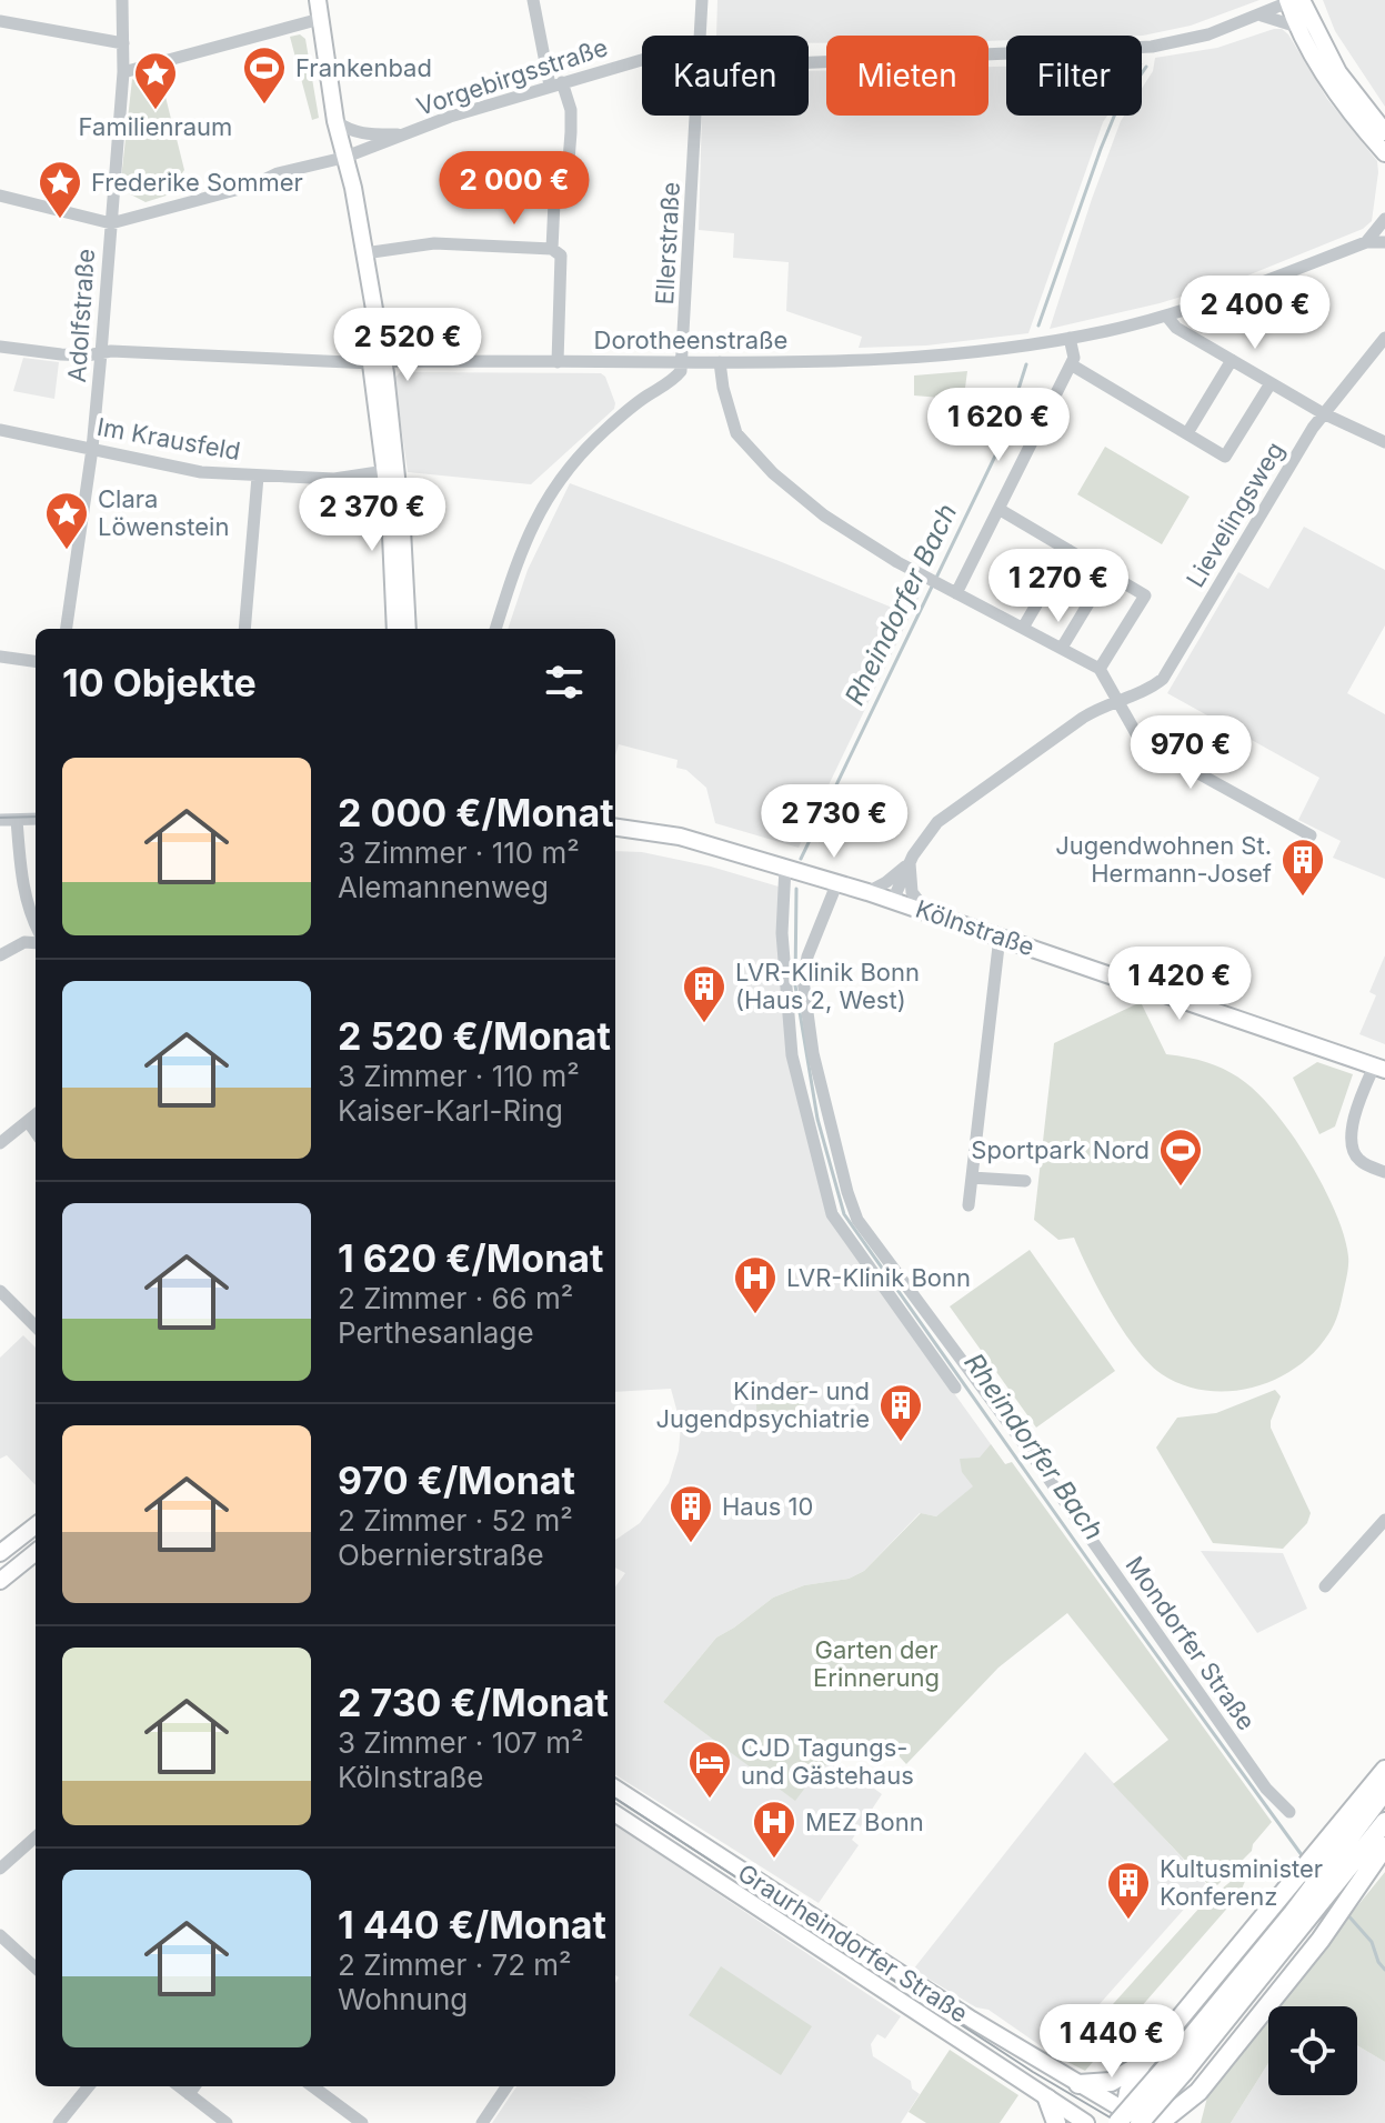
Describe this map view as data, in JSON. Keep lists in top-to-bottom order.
{
  "streets": {
    "main road": ["Kölnstraße", "Graurheindorfer Straße"],
    "street": [
      "Vorgebirgsstraße",
      "Ellerstraße",
      "Adolfstraße",
      "Dorotheenstraße",
      "Im Krausfeld",
      "Lievelingsweg",
      "Mondorfer Straße"
    ]
  },
  "crossings": [
    ["Vorgebirgsstraße", "Adolfstraße"],
    ["Ellerstraße", "Dorotheenstraße"],
    ["Adolfstraße", "Dorotheenstraße"],
    ["Adolfstraße", "Im Krausfeld"],
    ["Lievelingsweg", "Kölnstraße"],
    ["Kölnstraße", "Mondorfer Straße"]
  ],
  "water": ["Rheindorfer Bach"],
  "parks": ["Garten der Erinnerung"],
  "places": {
    "sports": ["Frankenbad", "Sportpark Nord"],
    "place": ["Familienraum", "Frederike Sommer", "Clara Löwenstein"],
    "building": [
      "Jugendwohnen St. Hermann-Josef",
      "LVR-Klinik Bonn (Haus 2, West)",
      "Kinder- und Jugendpsychiatrie",
      "Haus 10",
      "Kultusminister Konferenz"
    ],
    "hospital": ["LVR-Klinik Bonn", "MEZ Bonn"],
    "hotel": ["CJD Tagungs- und Gästehaus"]
  },
  "page": {
    "chip": ["Kaufen", "Mieten", "Filter"],
    "price": [
      "2 000 €",
      "2 400 €",
      "2 520 €",
      "1 620 €",
      "2 370 €",
      "1 270 €",
      "970 €",
      "2 730 €",
      "1 420 €",
      "1 440 €"
    ],
    "heading": "10 Objekte",
    "list": [
      {
        "name": "2 000 €/Monat",
        "note": "3 Zimmer · 110 m² · Alemannenweg"
      },
      {
        "name": "2 520 €/Monat",
        "note": "3 Zimmer · 110 m² · Kaiser-Karl-Ring"
      },
      {
        "name": "1 620 €/Monat",
        "note": "2 Zimmer · 66 m² · Perthesanlage"
      },
      {
        "name": "970 €/Monat",
        "note": "2 Zimmer · 52 m² · Obernierstraße"
      },
      {
        "name": "2 730 €/Monat",
        "note": "3 Zimmer · 107 m² · Kölnstraße"
      },
      {
        "name": "1 440 €/Monat",
        "note": "2 Zimmer · 72 m² · Wohnung"
      }
    ]
  }
}
